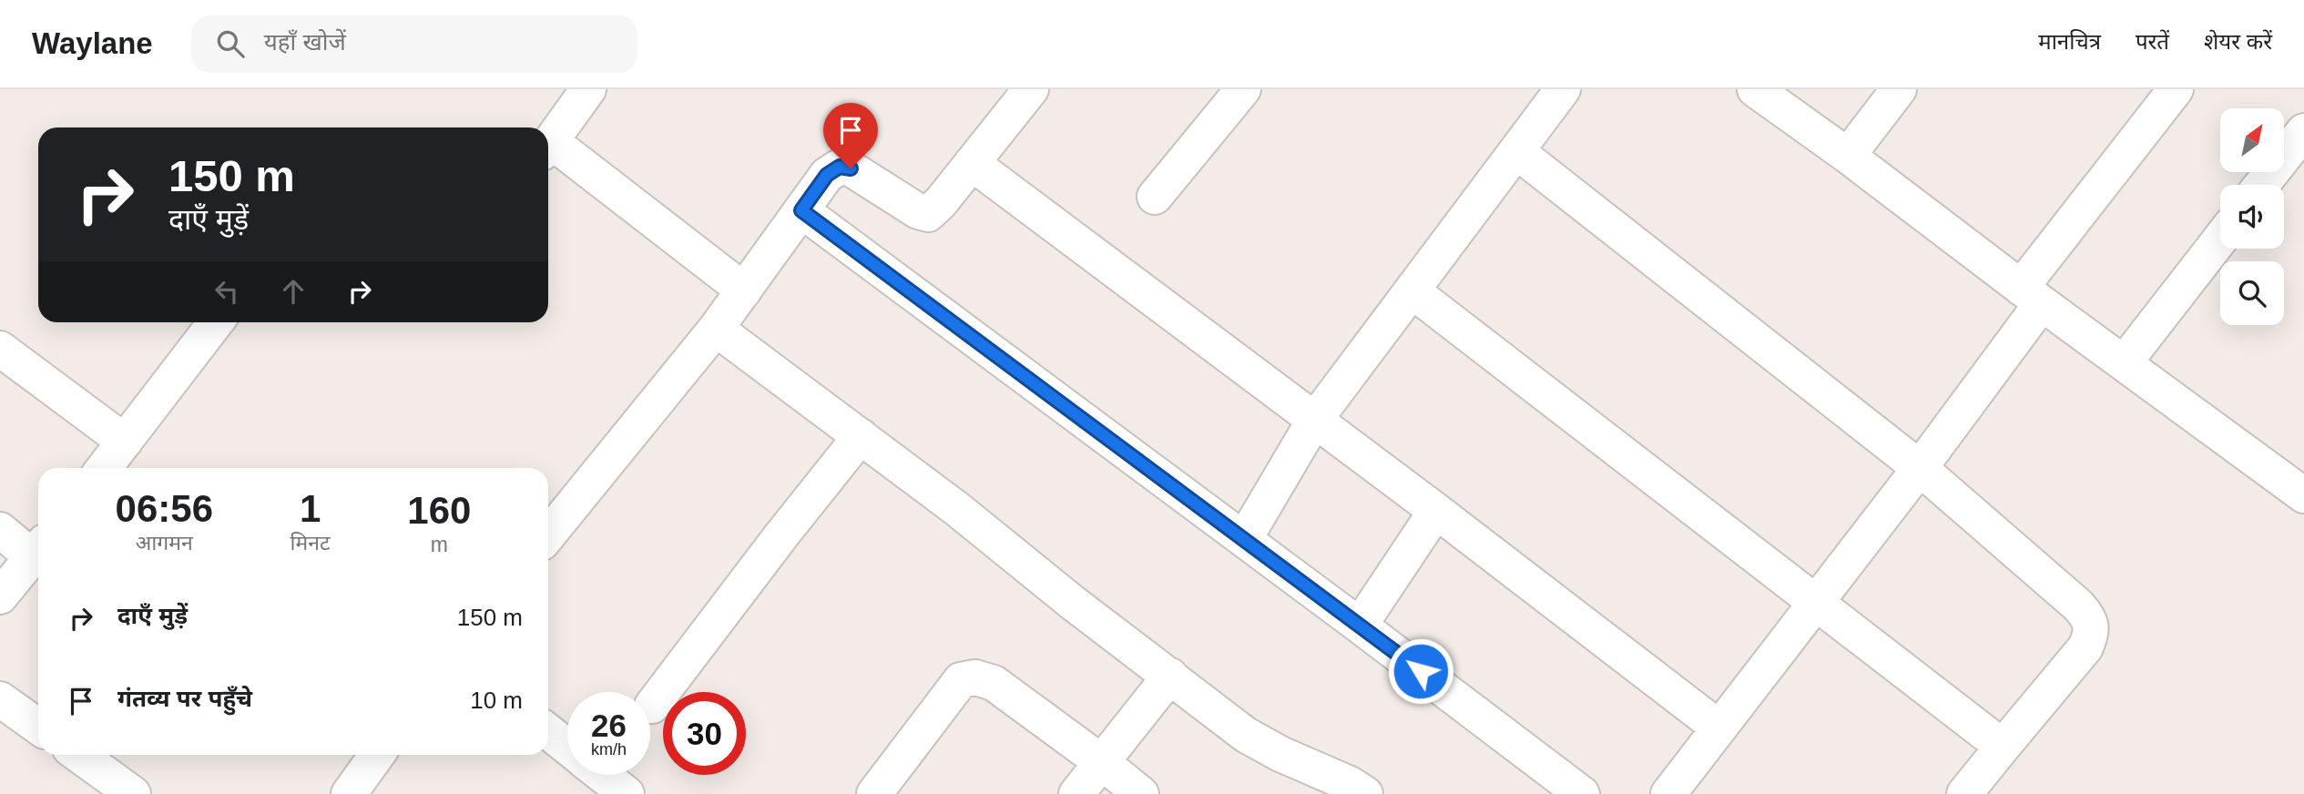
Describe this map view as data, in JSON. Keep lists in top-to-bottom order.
{
  "north": "top right",
  "page": {
    "header": "Waylane",
    "search": "यहाँ खोजें",
    "nav": ["मानचित्र", "परतें", "शेयर करें"],
    "turn": ["150 m", "दाएँ मुड़ें"],
    "eta": [
      "06:56",
      "आगमन",
      "1",
      "मिनट",
      "160",
      "m"
    ],
    "list": [
      {
        "name": "दाएँ मुड़ें",
        "value": "150 m"
      },
      {
        "name": "गंतव्य पर पहुँचे",
        "value": "10 m"
      }
    ],
    "speed": "26 km/h",
    "limit": "30"
  }
}
